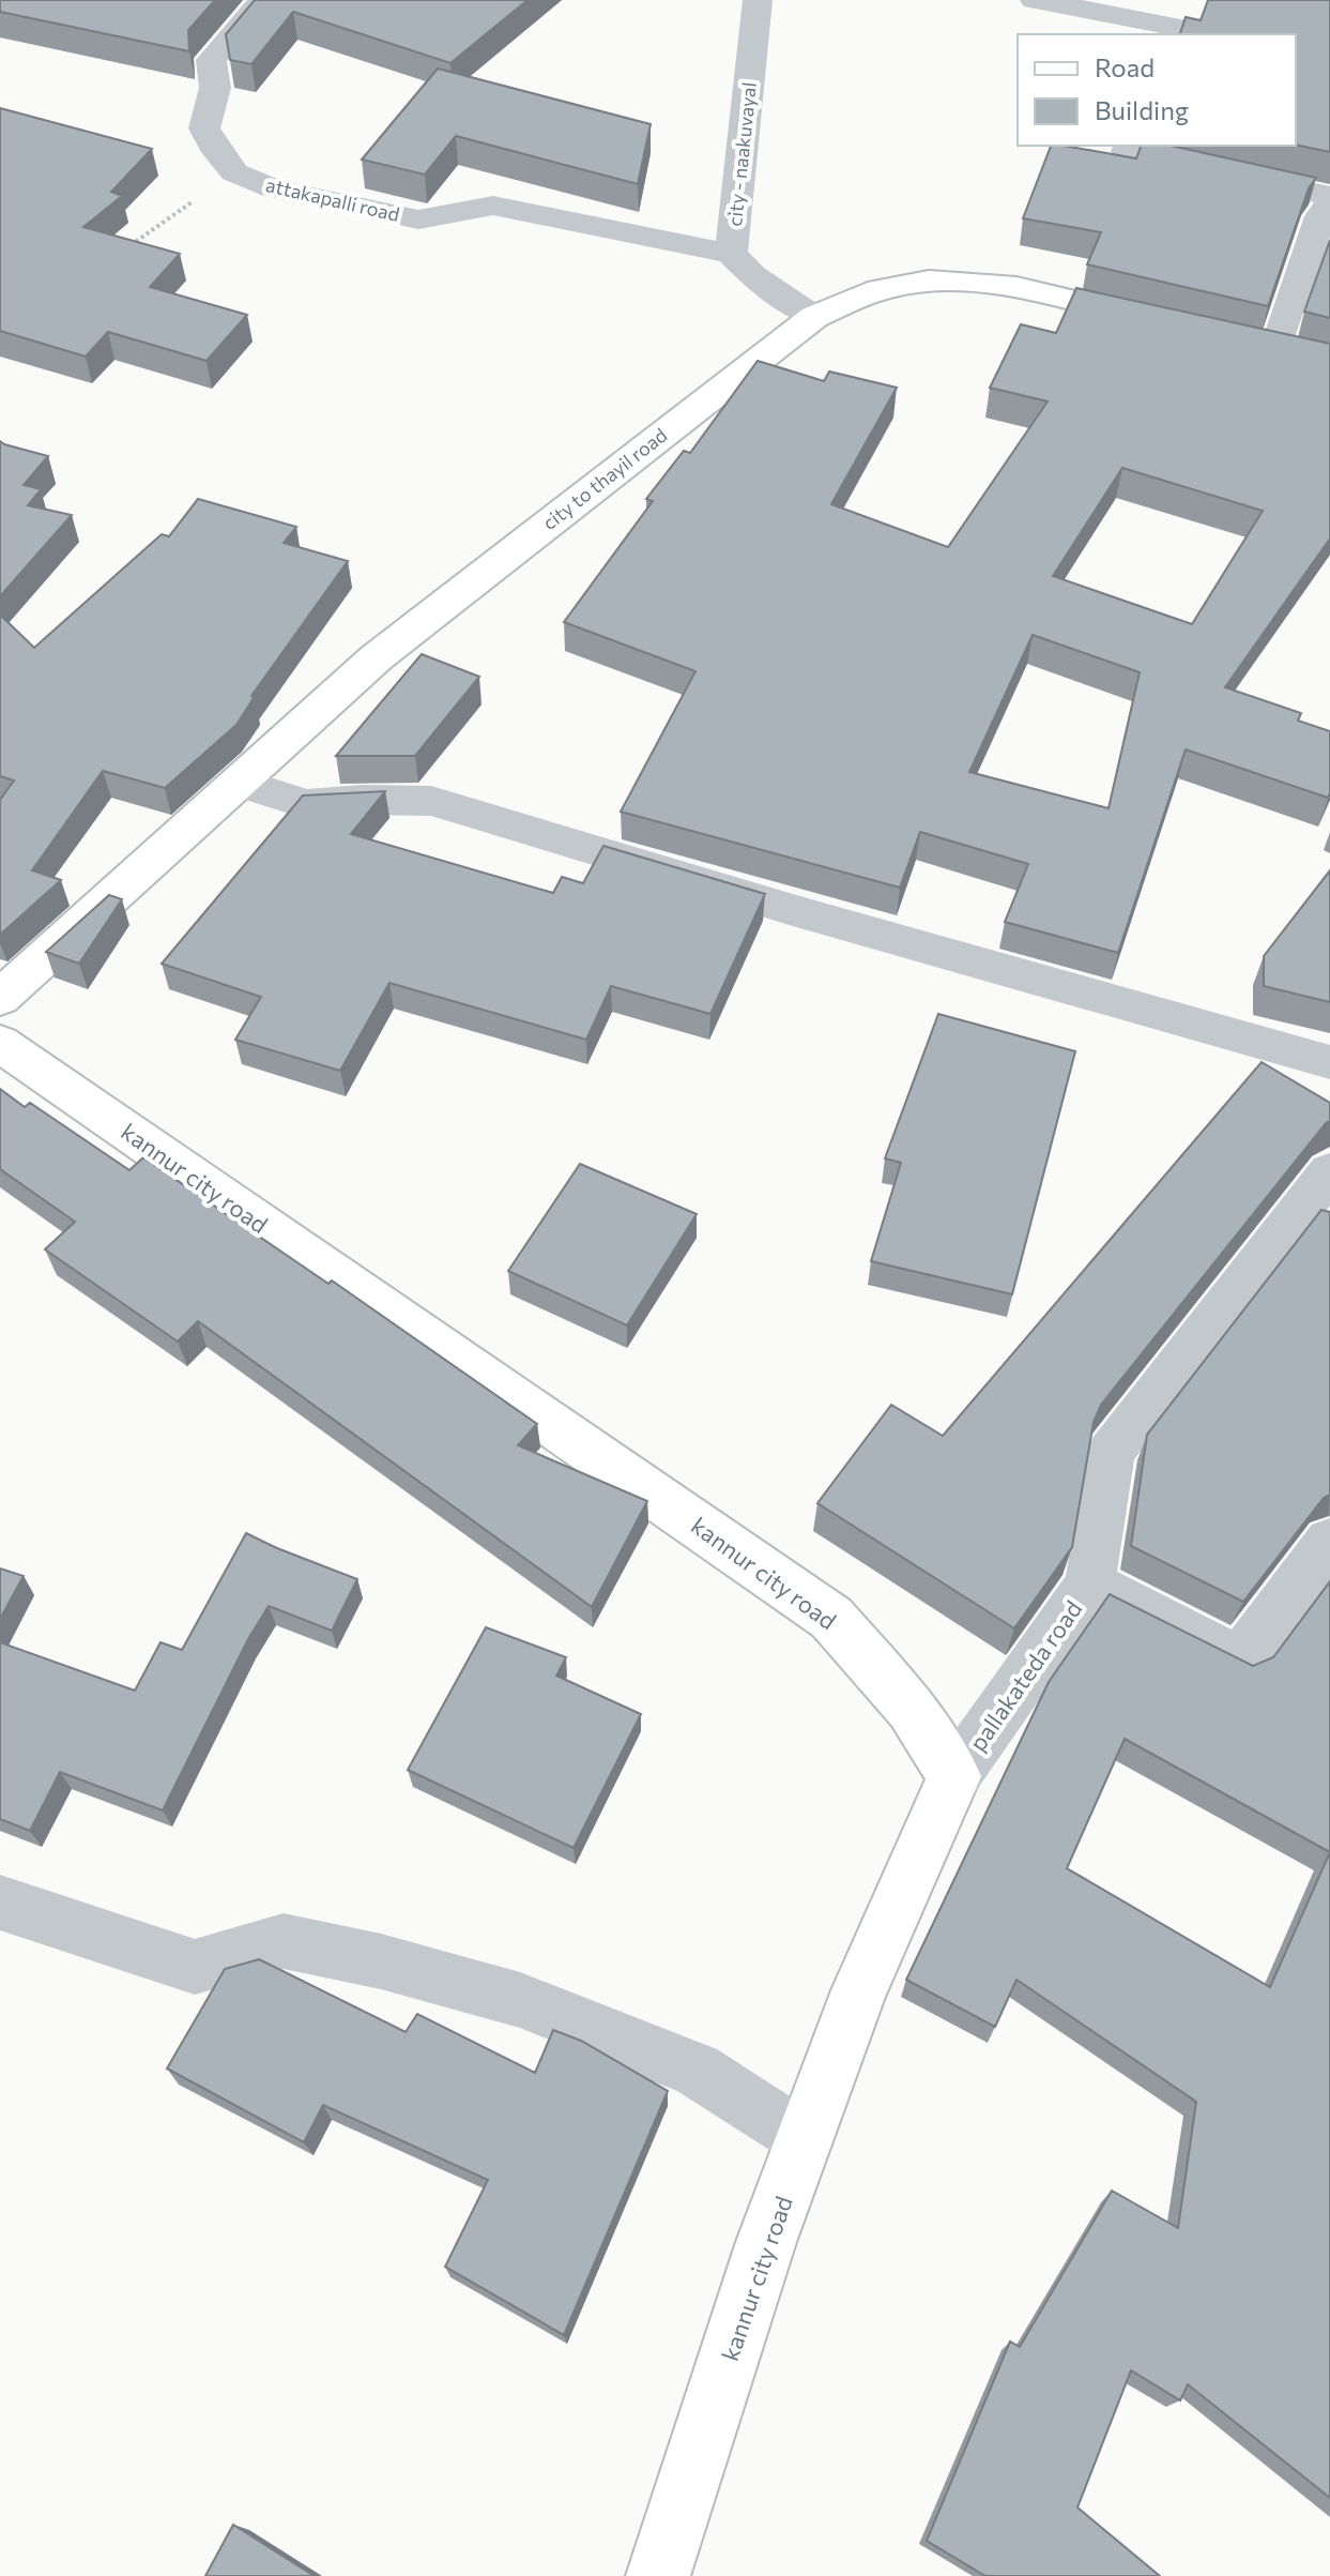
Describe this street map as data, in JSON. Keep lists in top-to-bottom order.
{
  "streets": {
    "main road": ["city to thayil road", "kannur city road"],
    "street": ["city - naakuvayal", "attakapalli road", "pallakateda road"]
  },
  "crossings": [
    ["city - naakuvayal", "attakapalli road"],
    ["city - naakuvayal", "city to thayil road"],
    ["kannur city road", "pallakateda road"]
  ],
  "legend": ["Road", "Building"]
}
